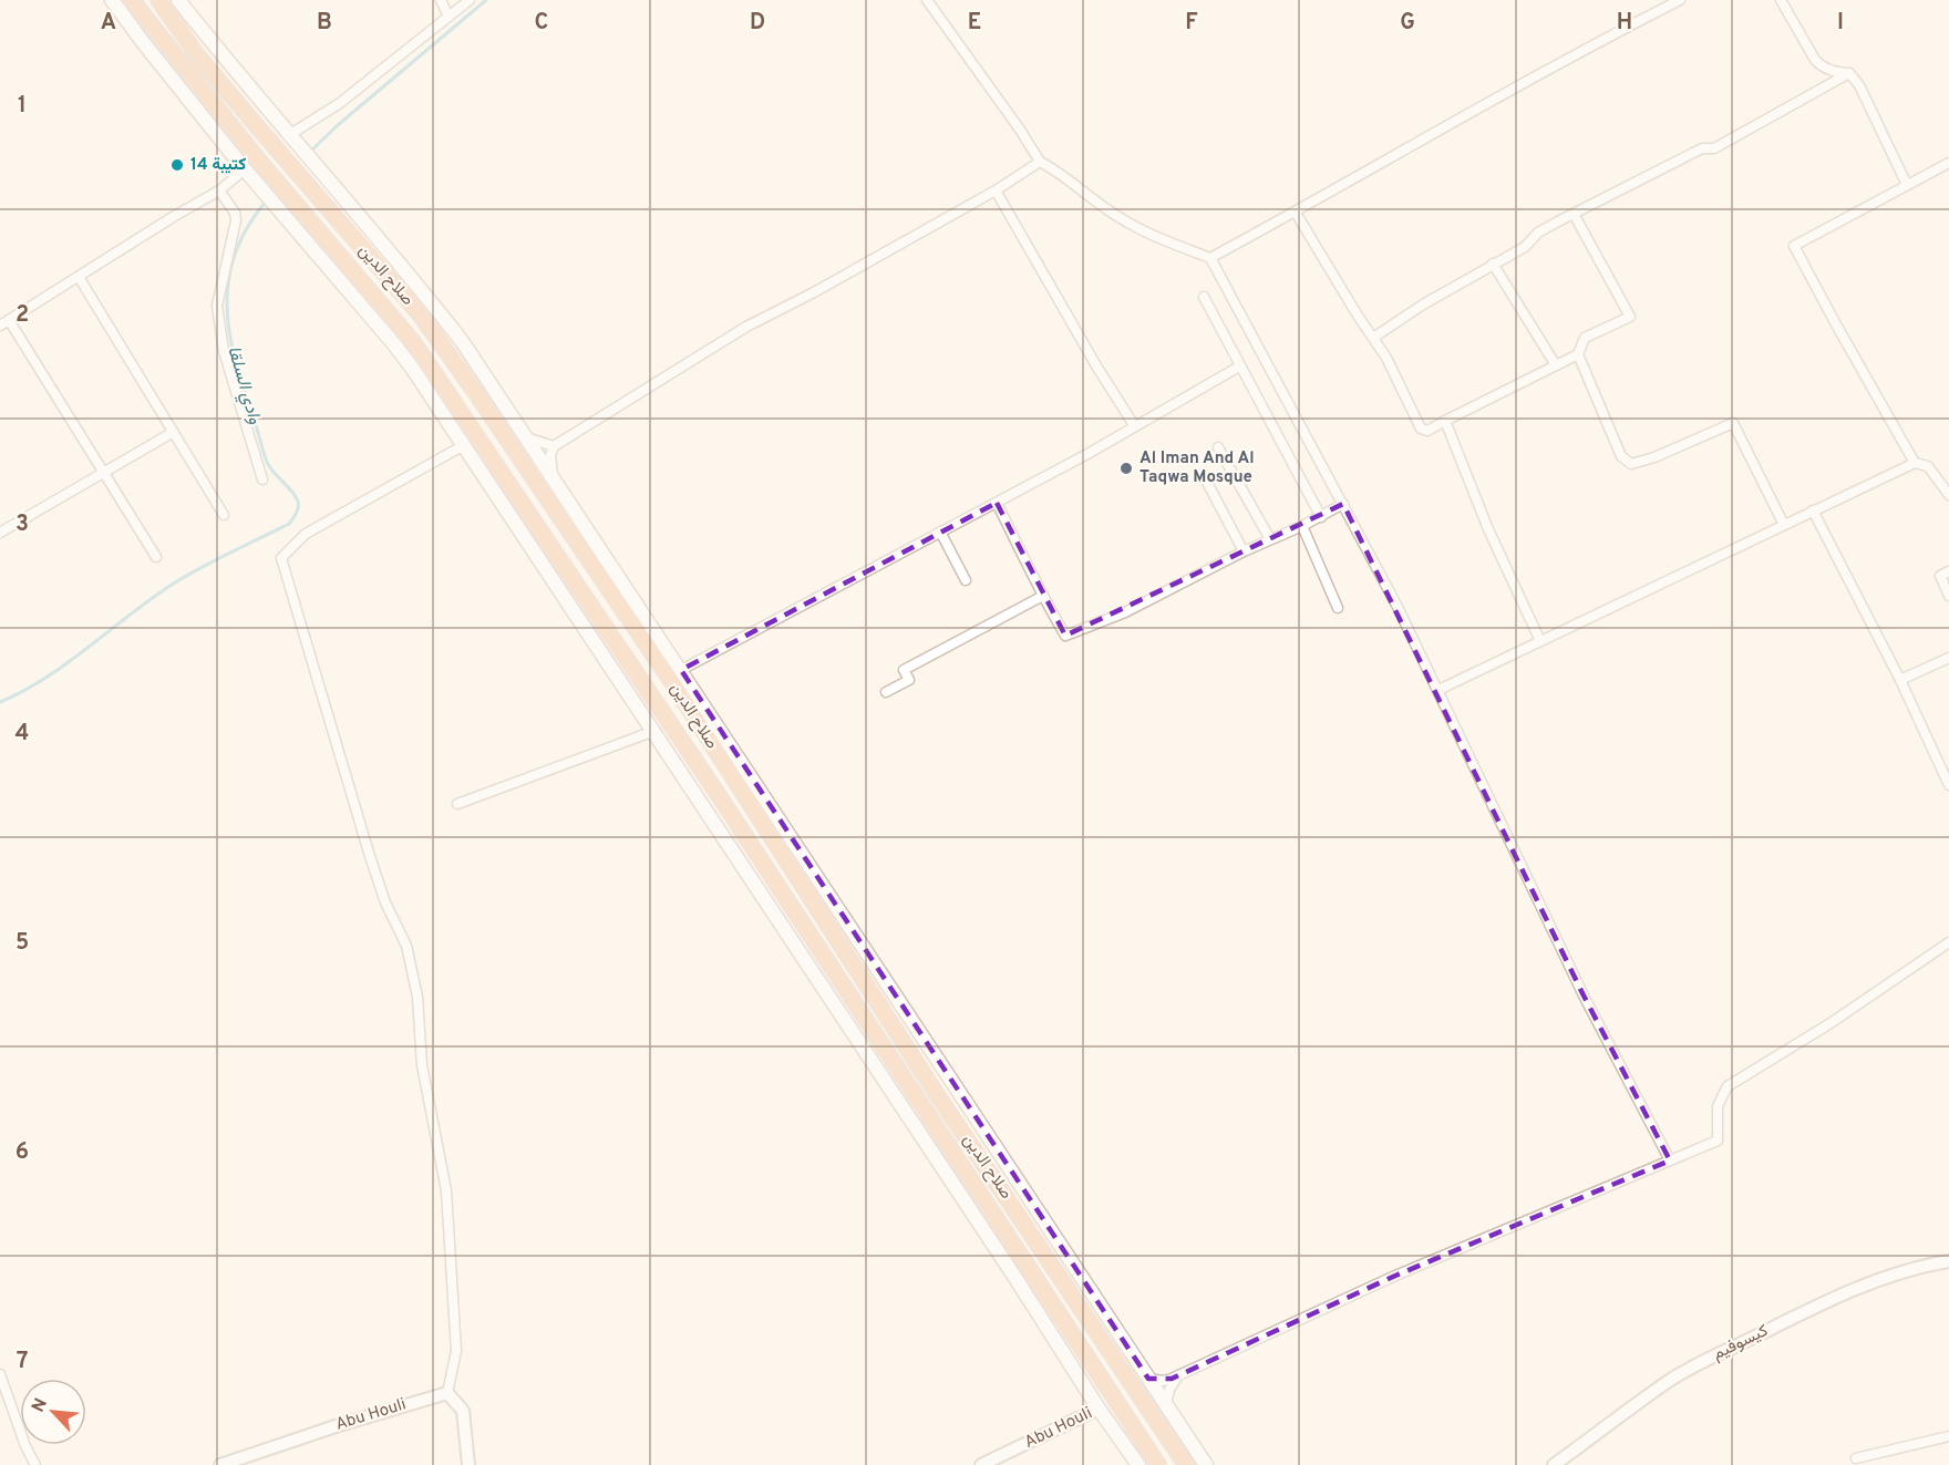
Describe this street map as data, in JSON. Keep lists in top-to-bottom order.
{
  "streets": {
    "highway": ["صلاح الدين"],
    "street": ["كيسوفيم", "Abu Houli"]
  },
  "water": ["وادي السلقا"],
  "places": ["كتيبة 14", "Al Iman And Al Taqwa Mosque"],
  "north": "top left",
  "grid": {
    "columns": [
      "A",
      "B",
      "C",
      "D",
      "E",
      "F",
      "G",
      "H",
      "I"
    ],
    "rows": [
      "1",
      "2",
      "3",
      "4",
      "5",
      "6",
      "7"
    ]
  }
}
